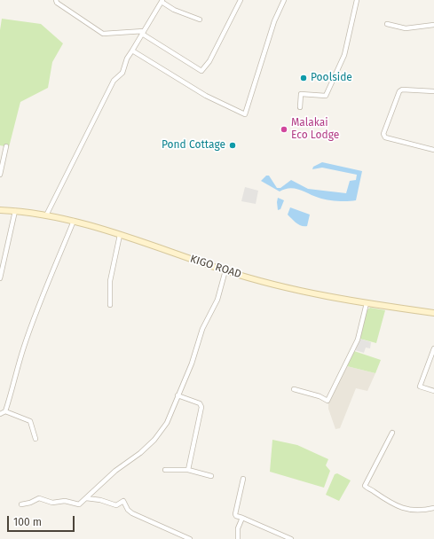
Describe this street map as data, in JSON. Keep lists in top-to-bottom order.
{
  "streets": {
    "street": ["KIGO ROAD"]
  },
  "places": ["Poolside", "Malakai Eco Lodge", "Pond Cottage"],
  "scale_bar": "100 m"
}
